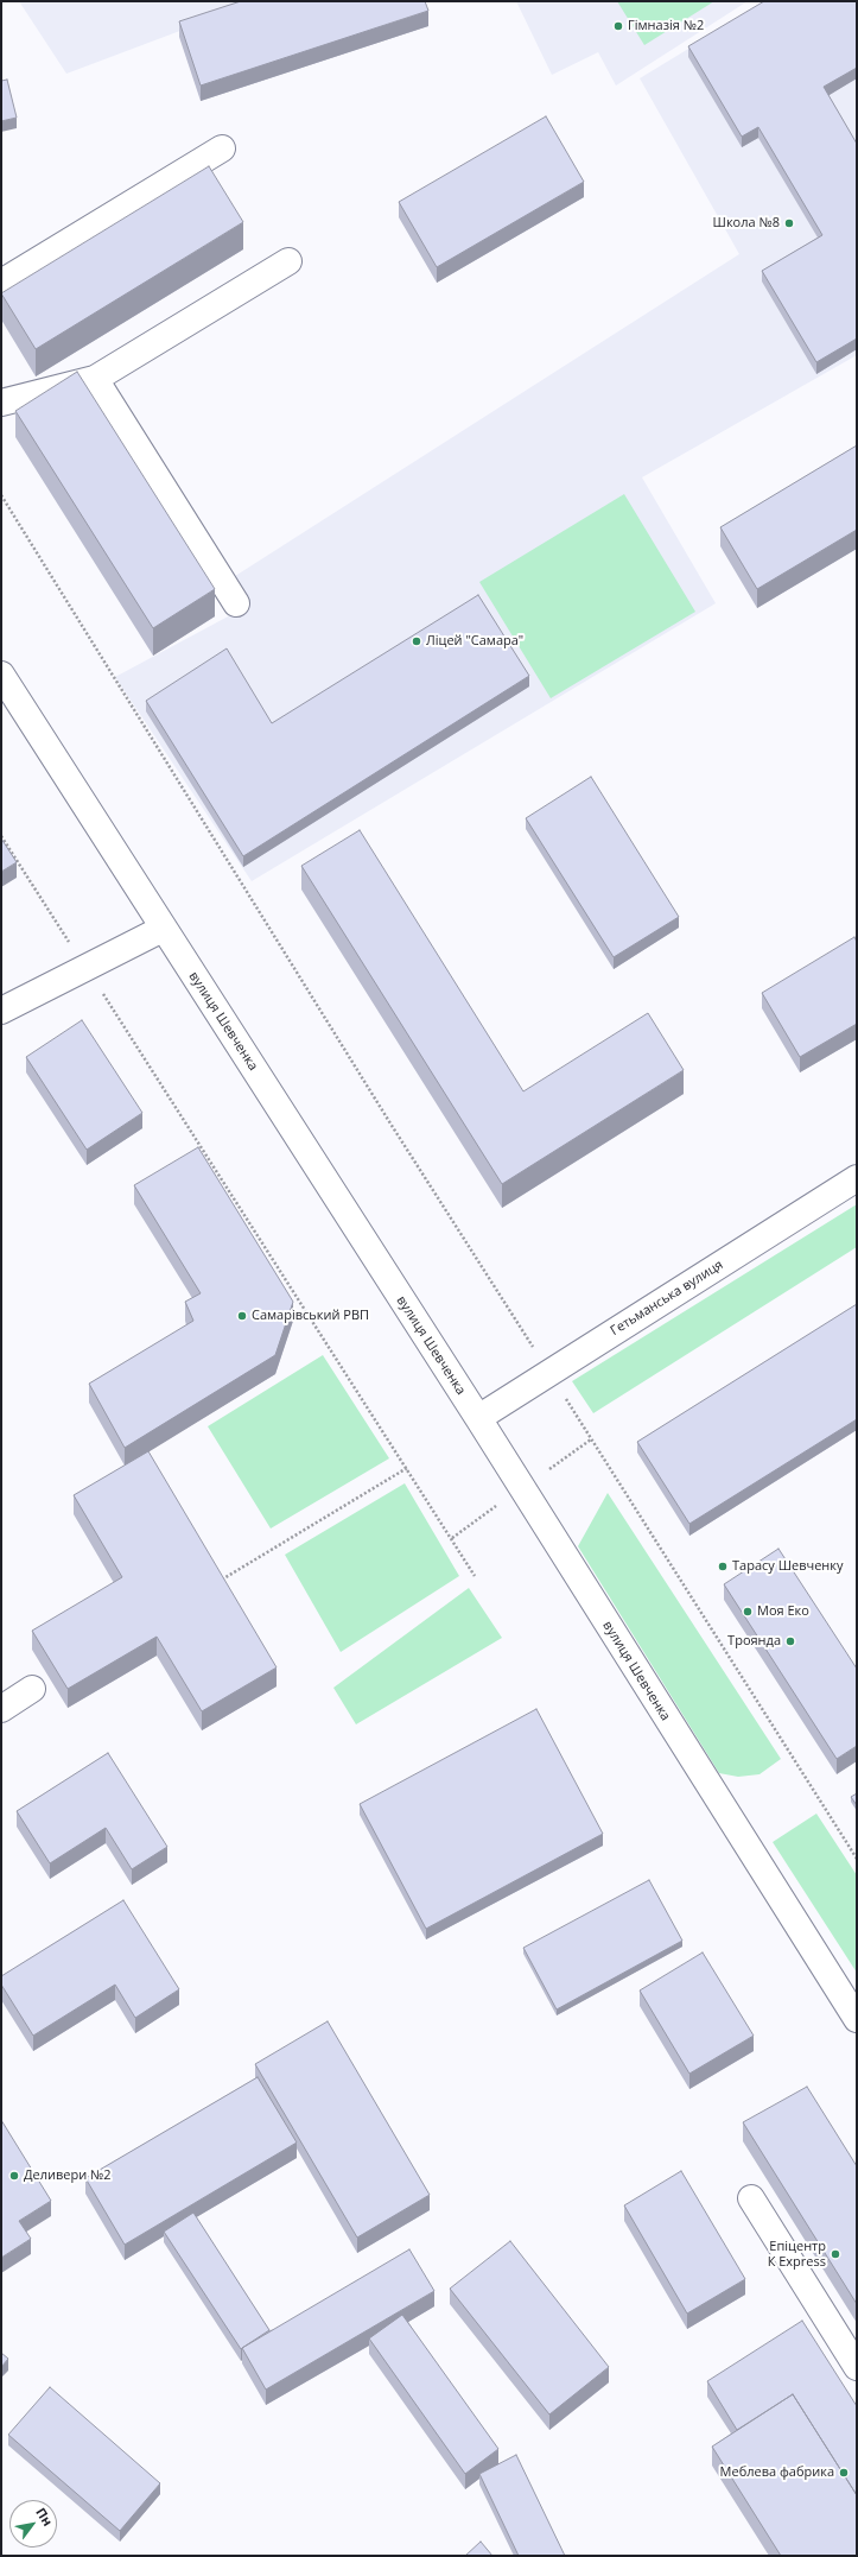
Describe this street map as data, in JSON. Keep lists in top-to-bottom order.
{
  "streets": {
    "street": ["вулиця Шевченка", "Гетьманська вулиця"]
  },
  "crossings": [
    ["вулиця Шевченка", "Гетьманська вулиця"]
  ],
  "places": [
    "Гімназія №2",
    "Школа №8",
    "Ліцей \"Самара\"",
    "Самарівський РВП",
    "Тарасу Шевченку",
    "Моя Еко",
    "Троянда",
    "Деливери №2",
    "Епіцентр К Express",
    "Меблева фабрика"
  ],
  "north": "top right"
}
